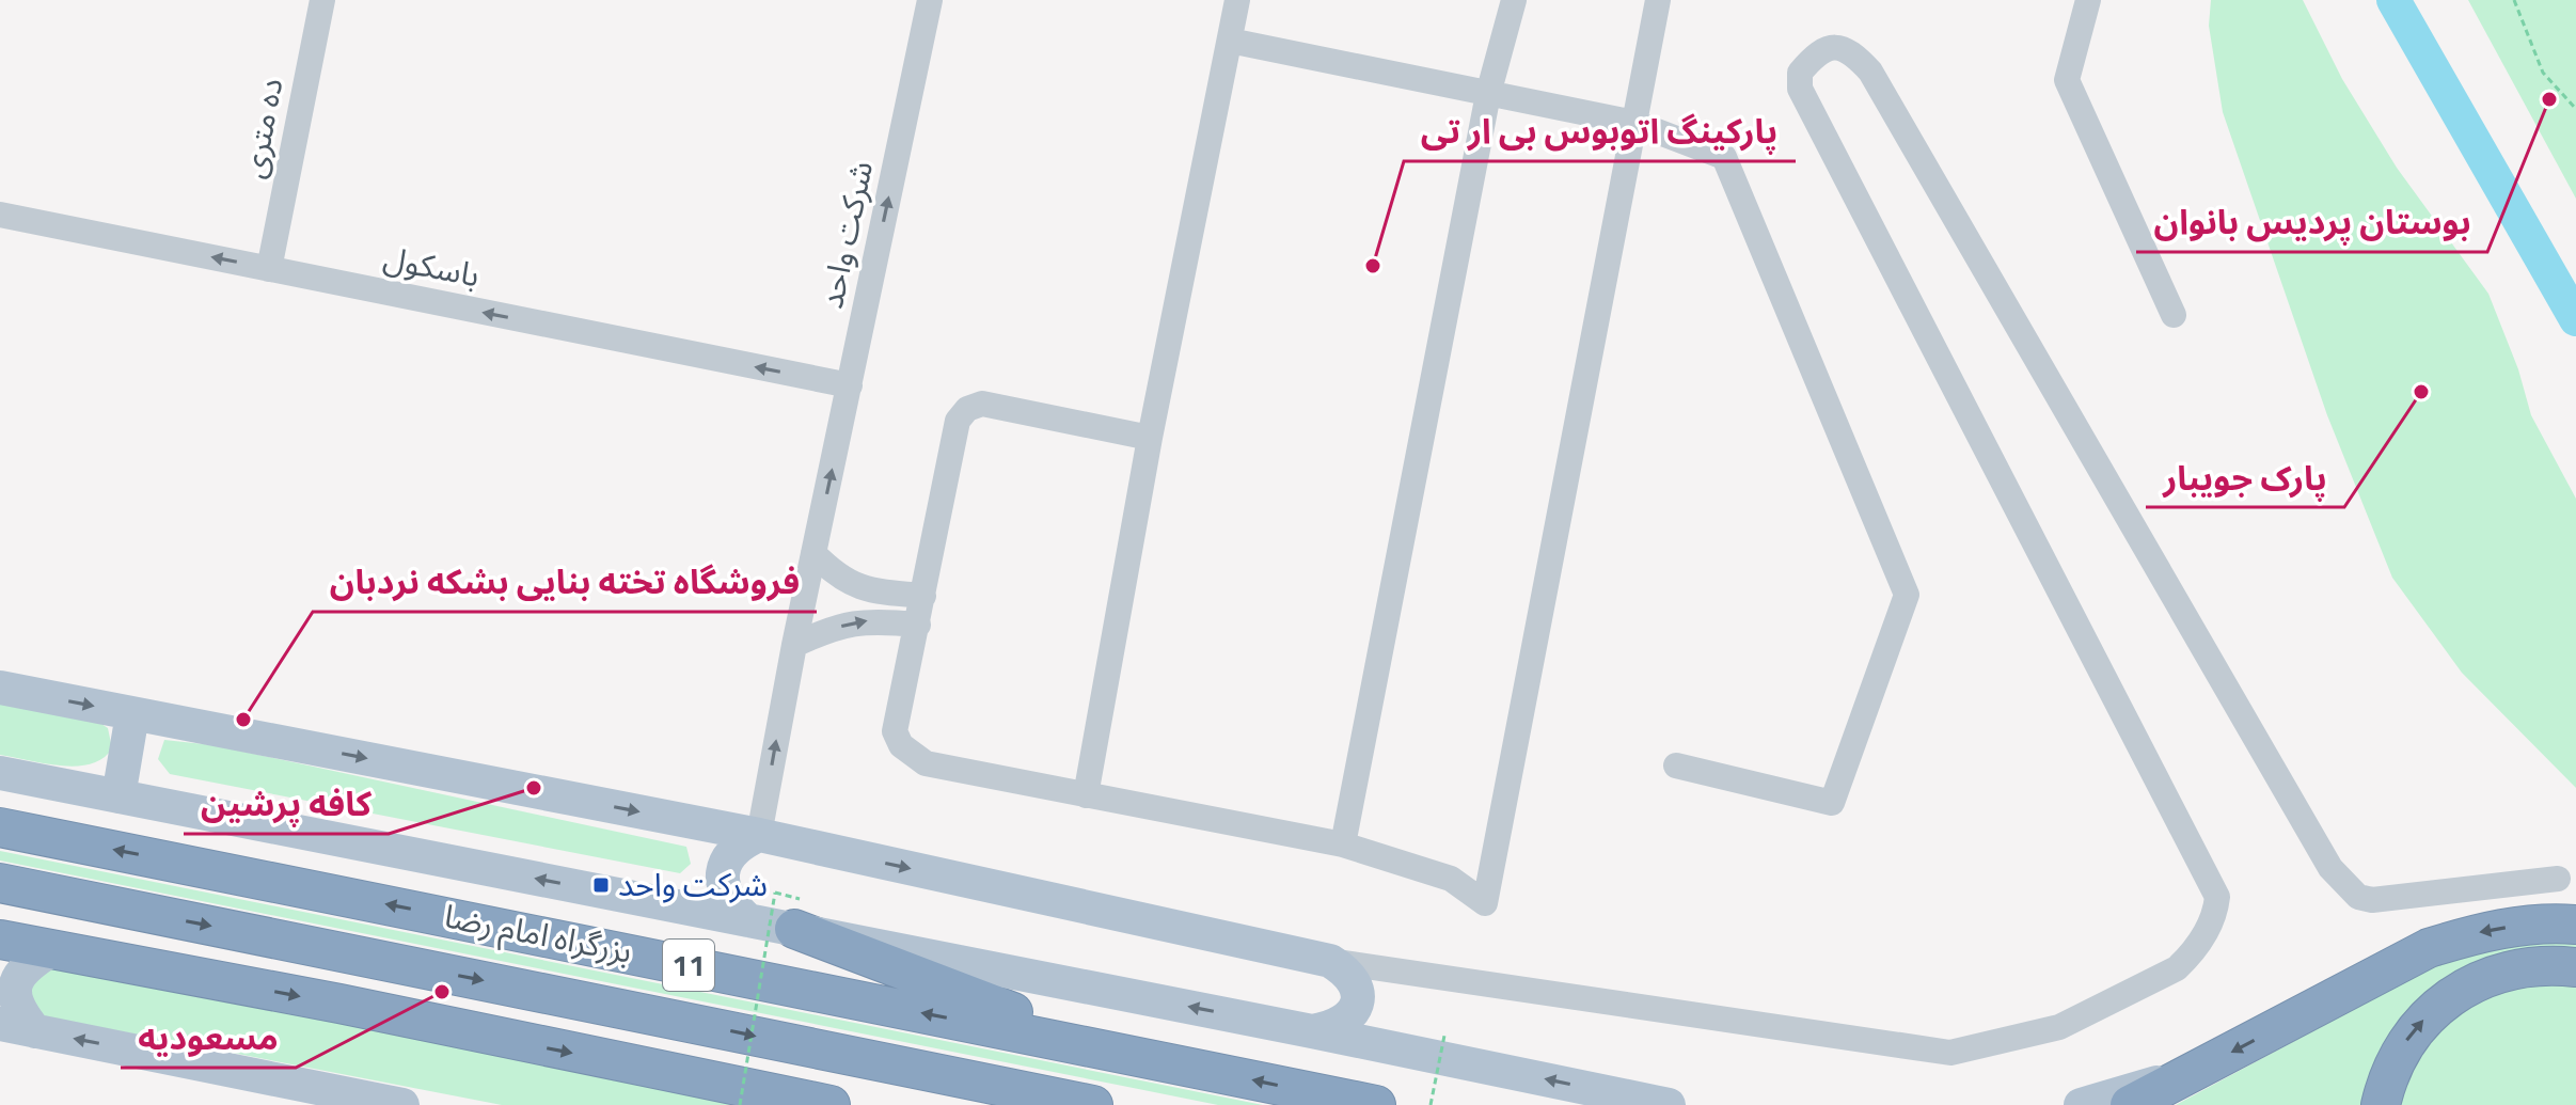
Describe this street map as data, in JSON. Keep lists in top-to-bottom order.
{
  "streets": {
    "highway": ["بزرگراه امام رضا", "11"],
    "street": ["ده متری", "شرکت واحد", "باسکول"]
  },
  "crossings": [
    ["ده متری", "باسکول"],
    ["شرکت واحد", "باسکول"]
  ],
  "one_way": ["شرکت واحد", "باسکول"],
  "places": {
    "other": [
      "بوستان پردیس بانوان",
      "پارکینگ اتوبوس بی ار تی",
      "پارک جویبار",
      "فروشگاه تخته بنایی بشکه نردبان",
      "کافه پرشین",
      "مسعودیه"
    ],
    "transit": ["شرکت واحد"]
  }
}
